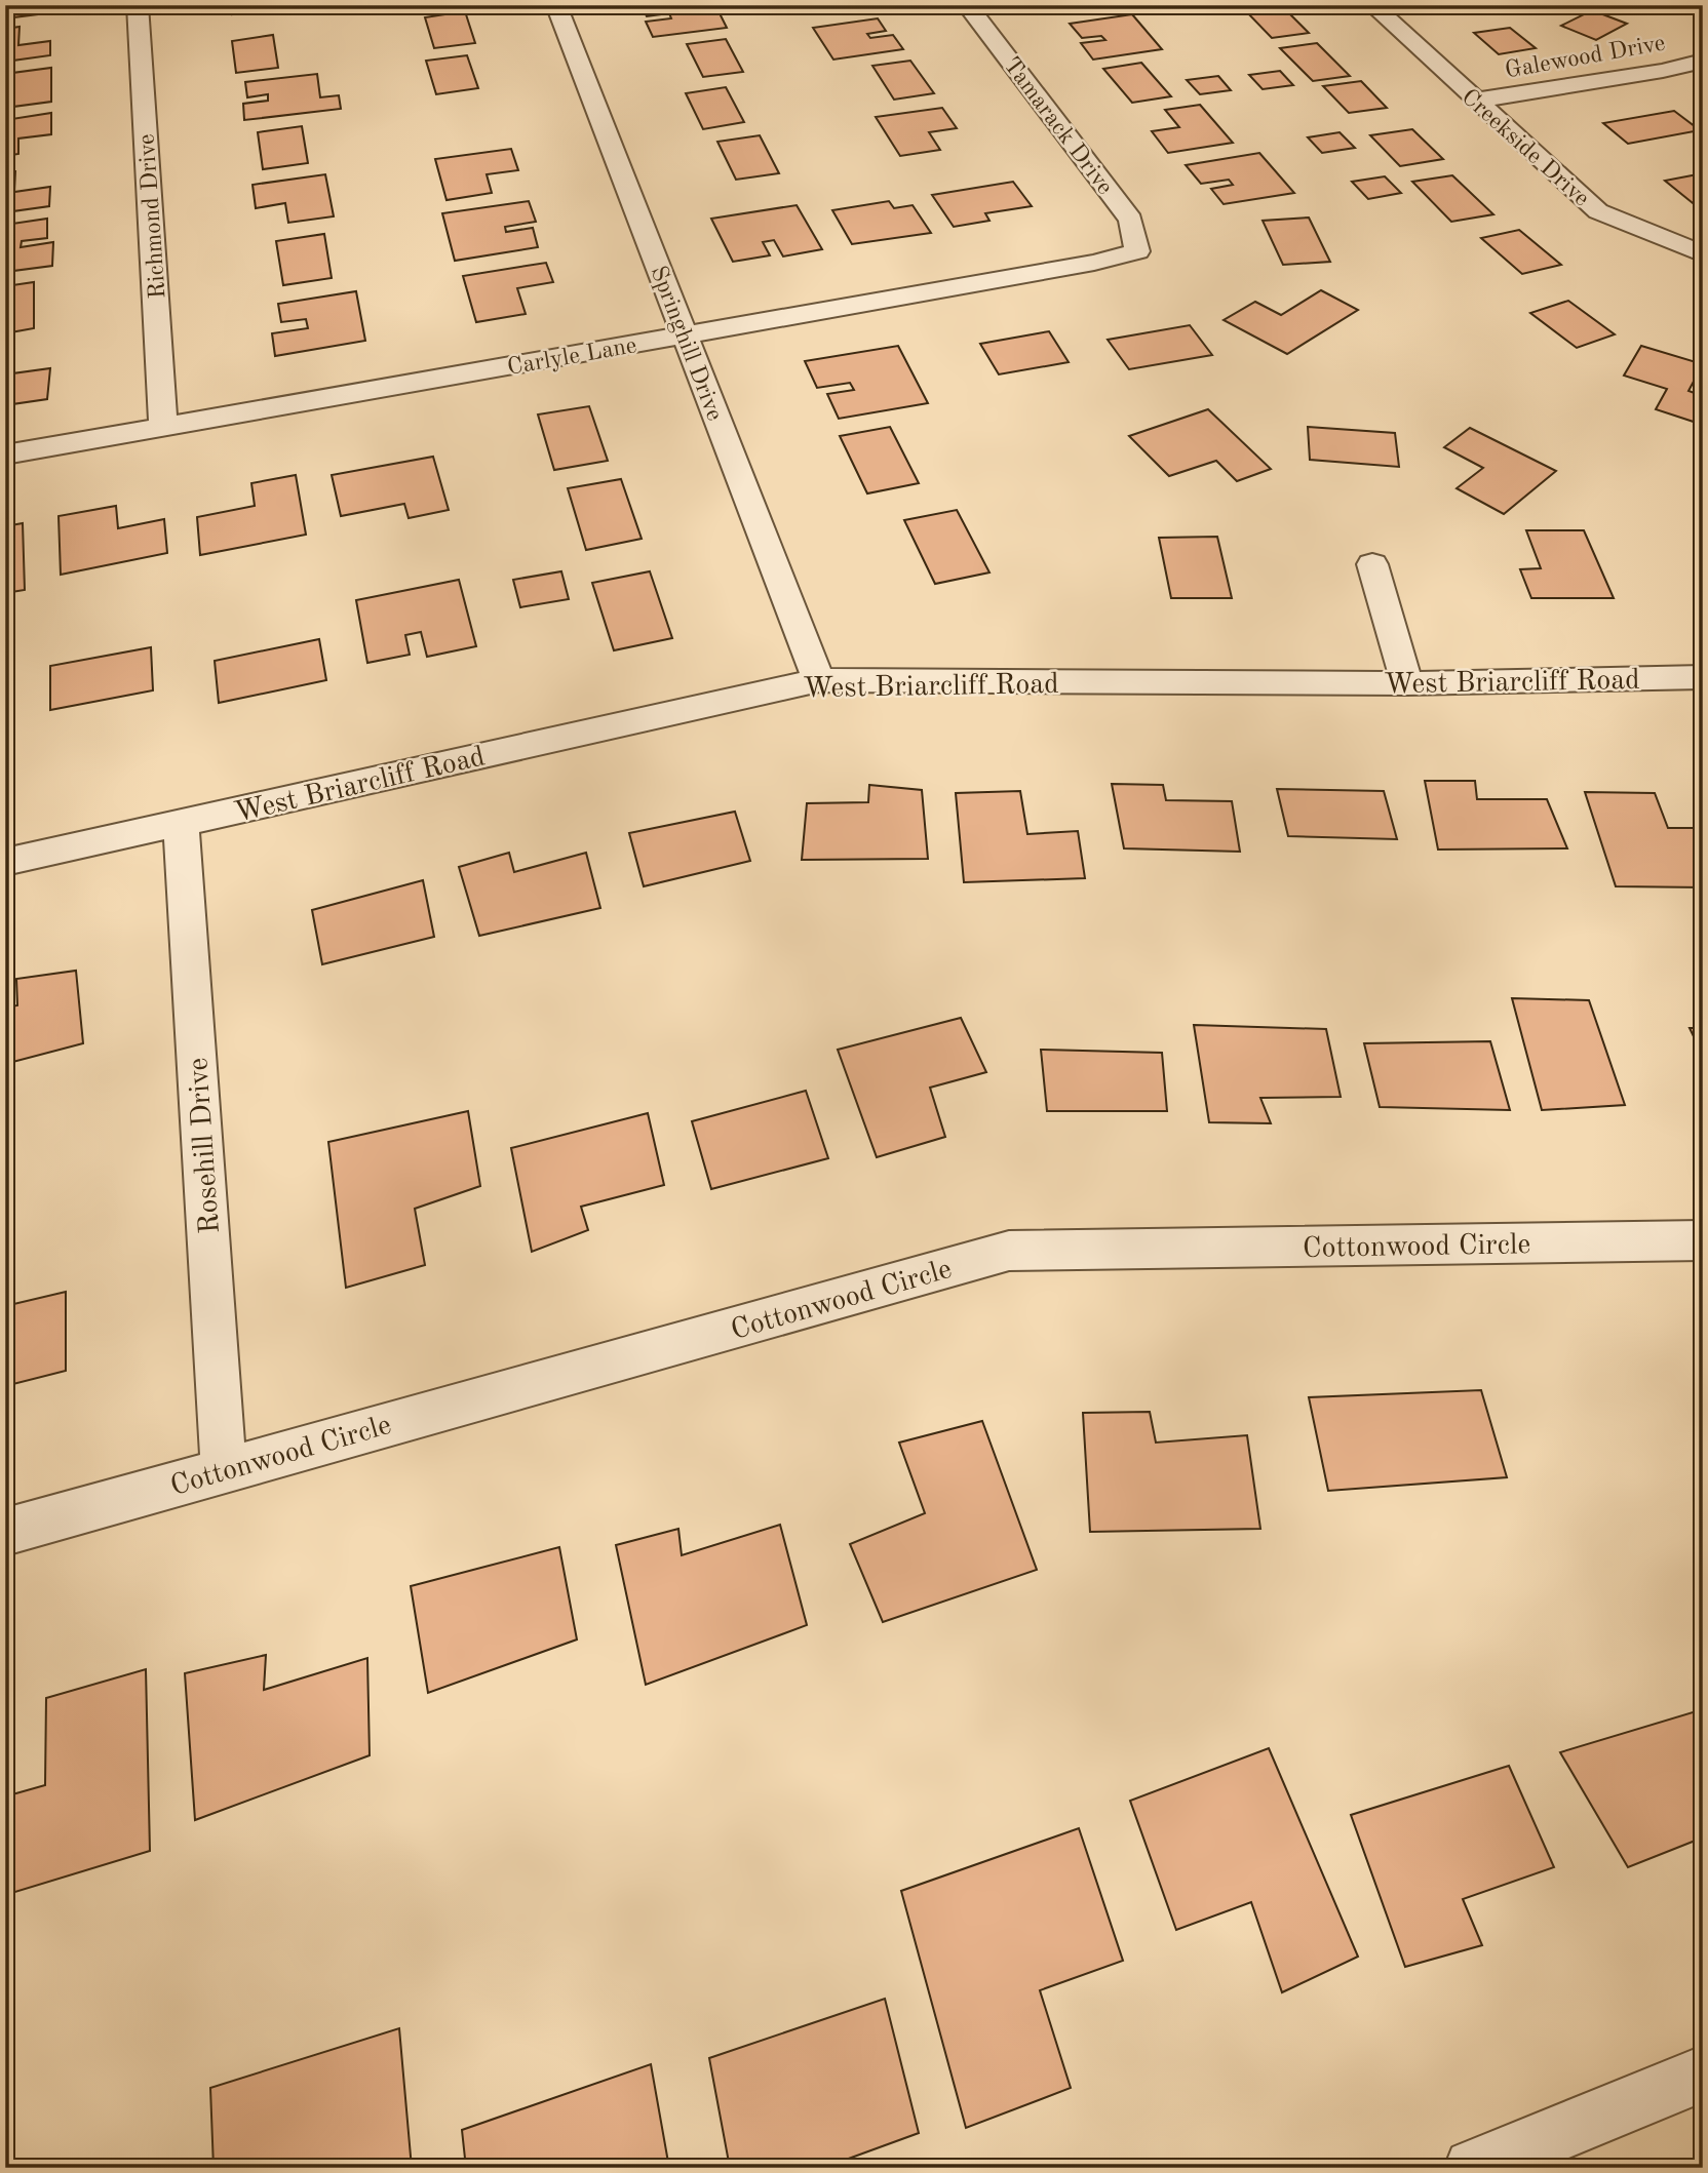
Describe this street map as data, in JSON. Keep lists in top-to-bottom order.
{
  "streets": {
    "street": [
      "Galewood Drive",
      "Tamarack Drive",
      "Creekside Drive",
      "Richmond Drive",
      "Springhill Drive",
      "Carlyle Lane",
      "West Briarcliff Road",
      "Rosehill Drive",
      "Cottonwood Circle"
    ]
  },
  "crossings": [
    ["Galewood Drive", "Creekside Drive"],
    ["Tamarack Drive", "Carlyle Lane"],
    ["Richmond Drive", "Carlyle Lane"],
    ["Springhill Drive", "Carlyle Lane"],
    ["Springhill Drive", "West Briarcliff Road"],
    ["West Briarcliff Road", "Rosehill Drive"],
    ["Rosehill Drive", "Cottonwood Circle"]
  ]
}
